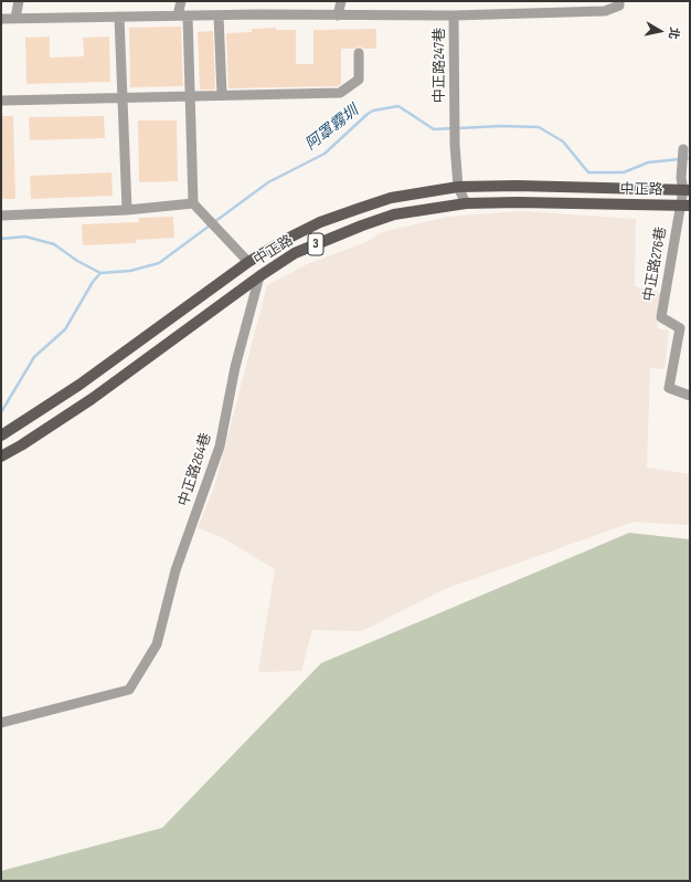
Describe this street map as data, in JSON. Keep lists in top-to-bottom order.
{
  "streets": {
    "main road": ["中正路", "3"],
    "lane": ["中正路247巷", "中正路276巷", "中正路264巷"]
  },
  "crossings": [
    ["中正路247巷", "中正路"],
    ["中正路", "中正路276巷"],
    ["中正路", "中正路264巷"]
  ],
  "water": ["阿罩霧圳"],
  "north": "right"
}
